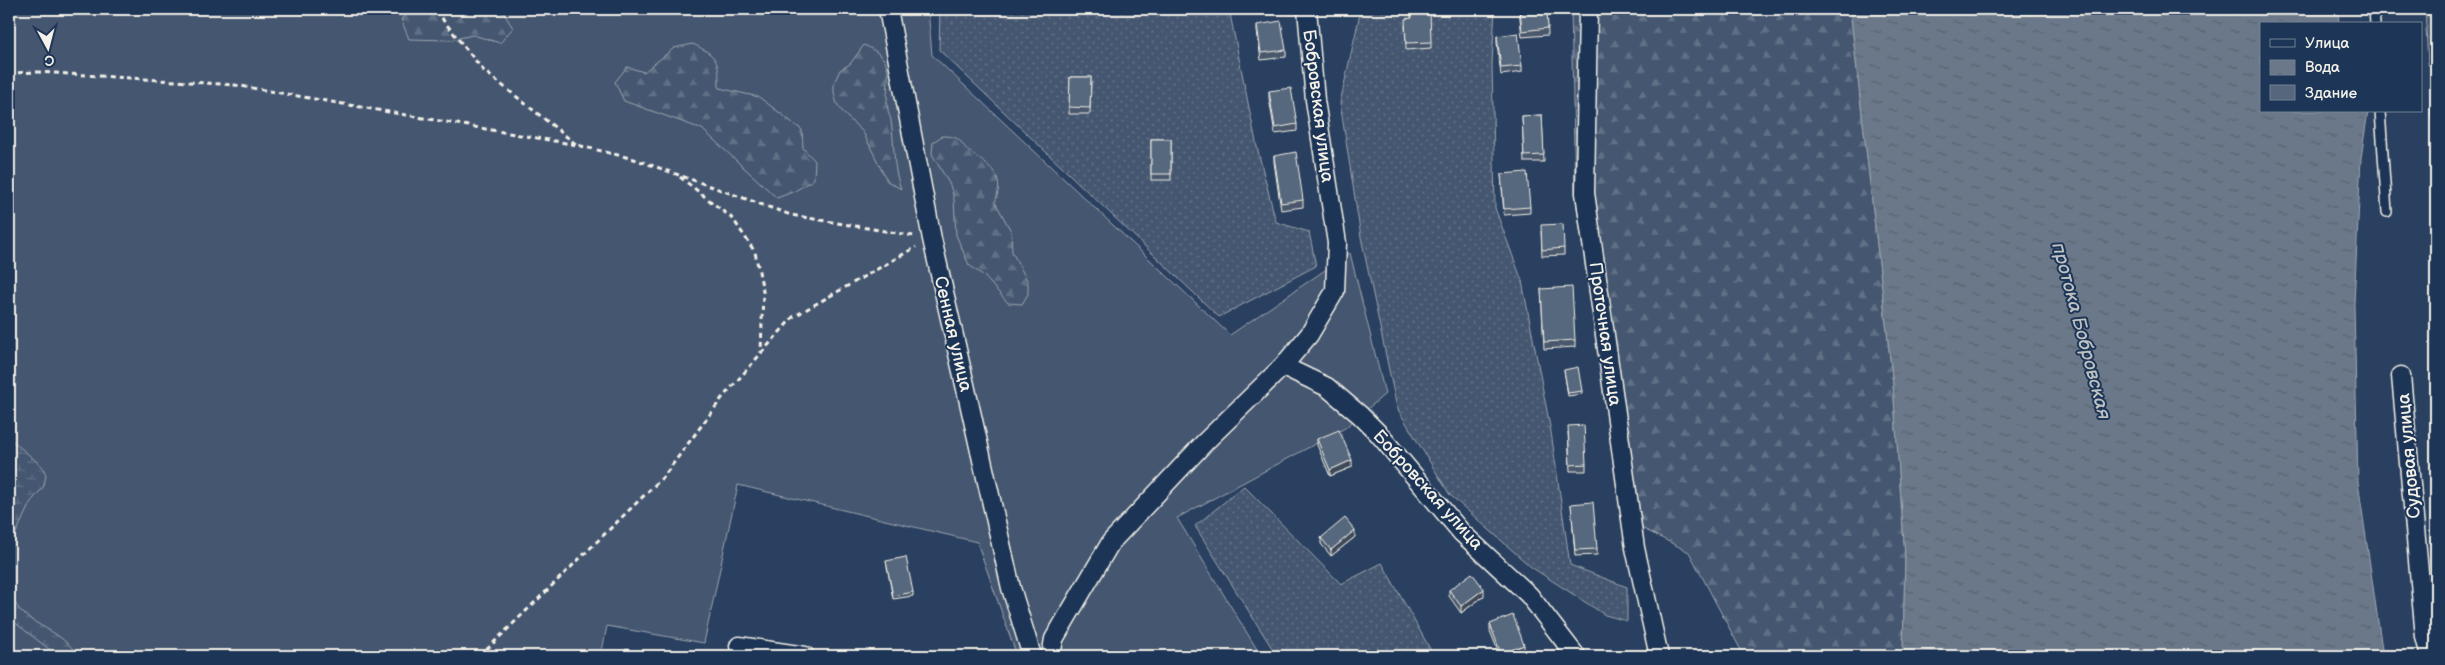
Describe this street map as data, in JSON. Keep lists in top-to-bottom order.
{
  "streets": {
    "street": [
      "Бобровская улица",
      "Сенная улица",
      "Проточная улица",
      "Судовая улица"
    ]
  },
  "water": ["протока Бобровская"],
  "legend": ["Улица", "Вода", "Здание"],
  "north": "bottom"
}
